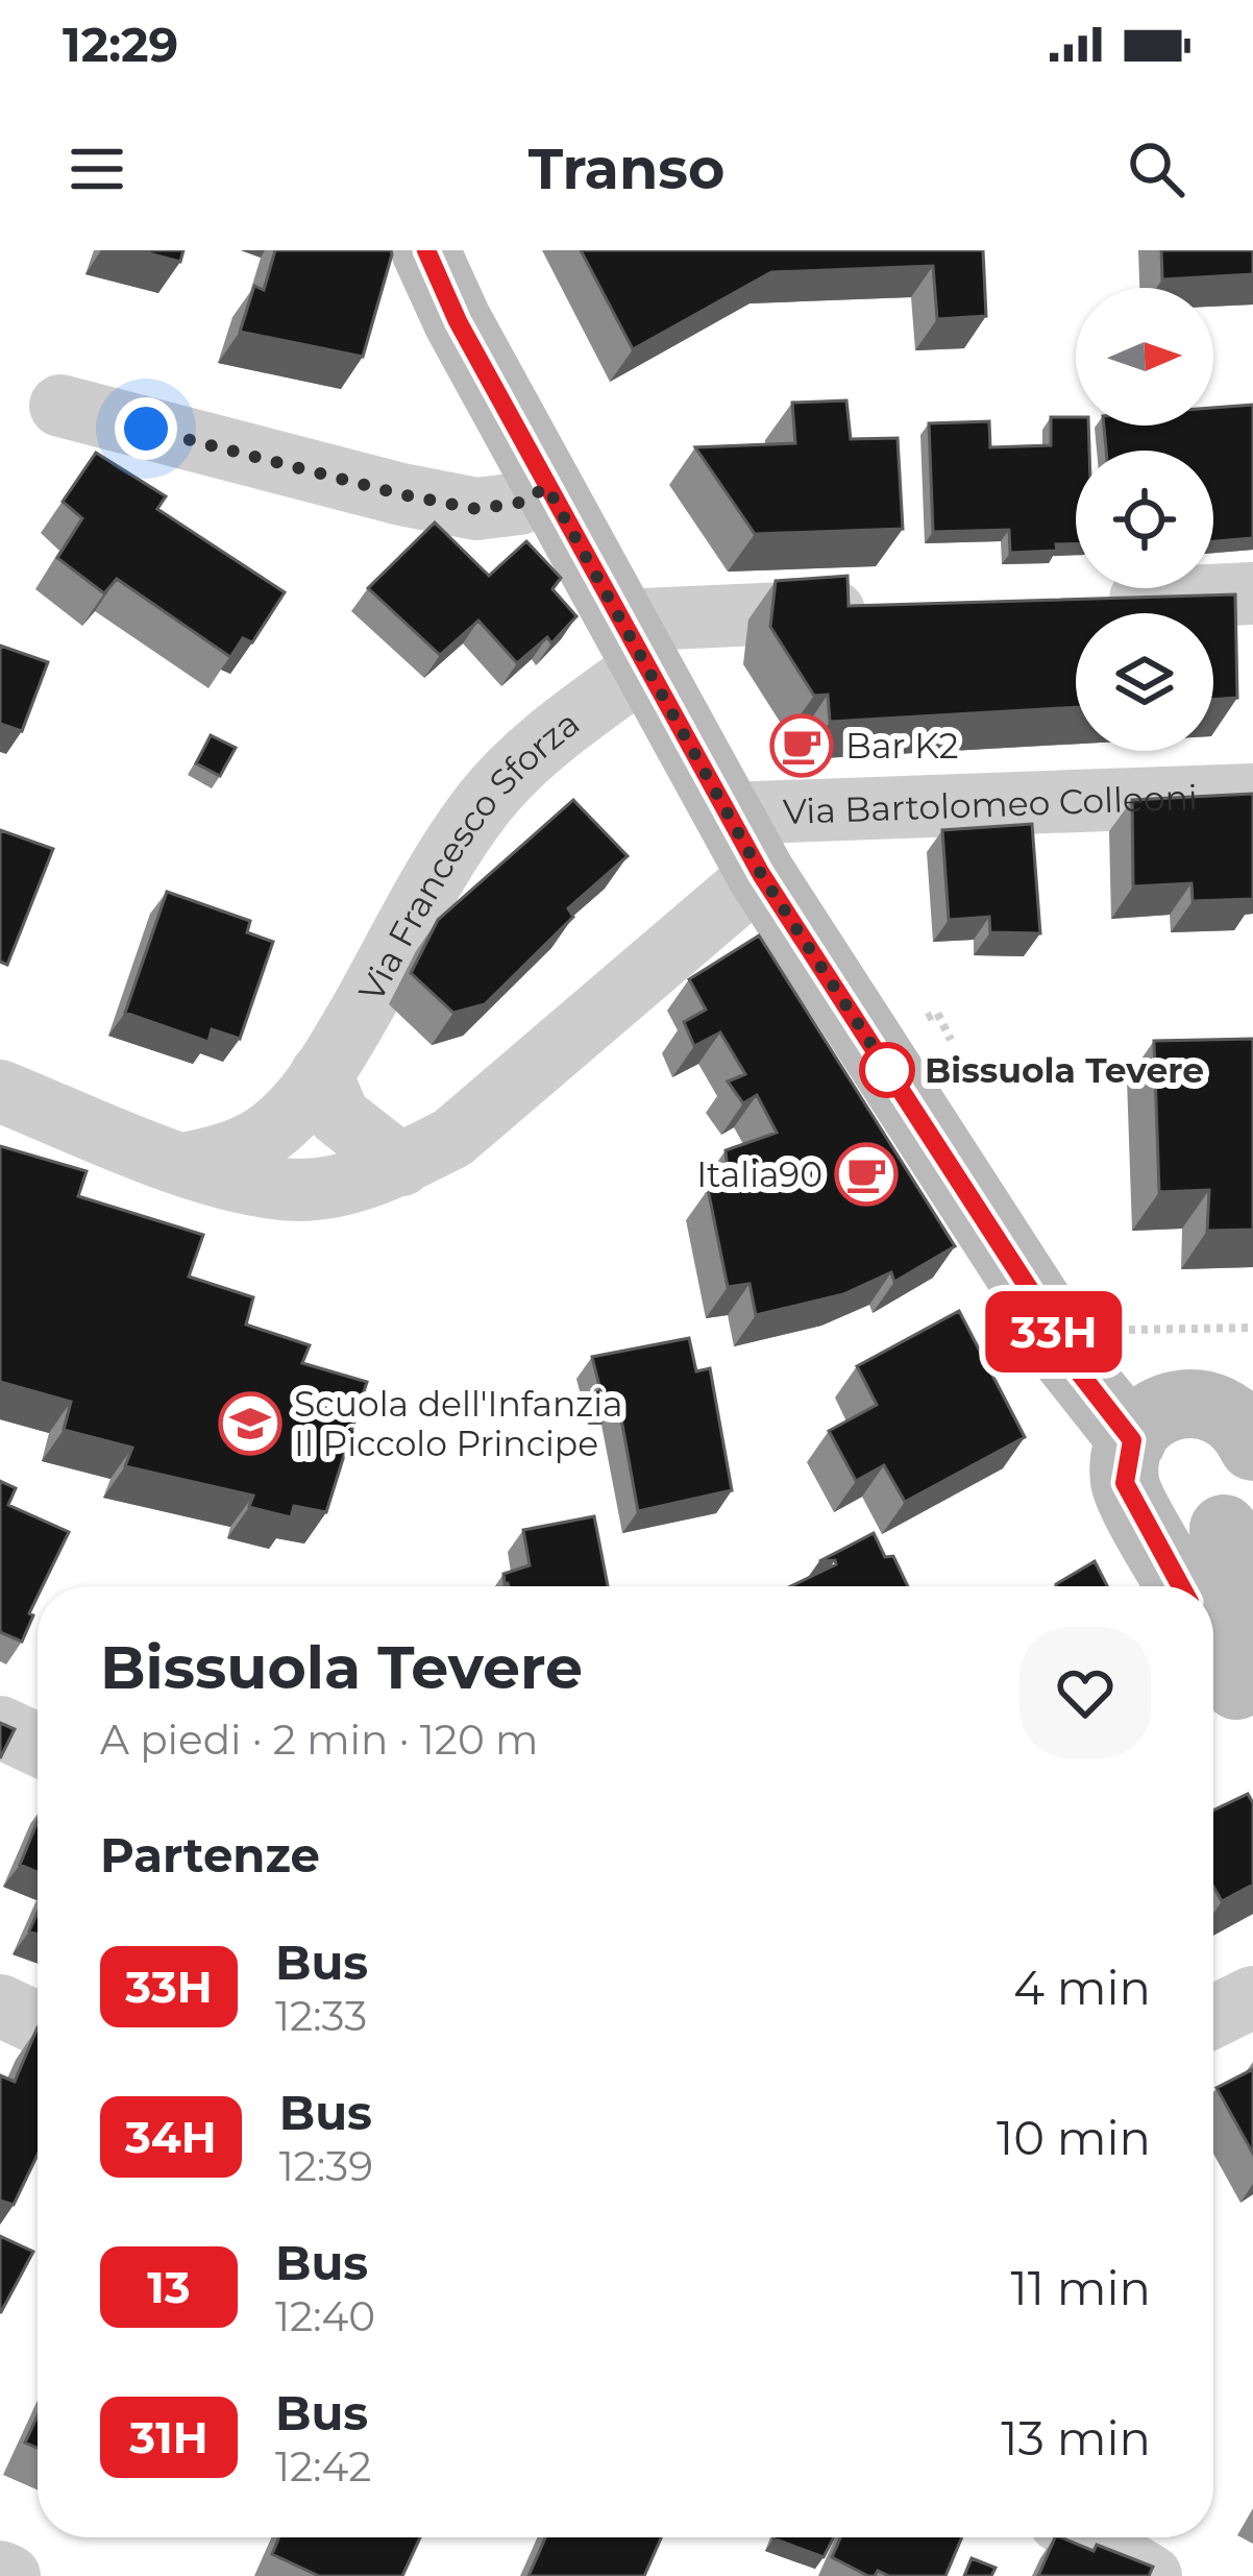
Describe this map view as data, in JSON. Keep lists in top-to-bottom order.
{
  "streets": {
    "street": ["Via Bartolomeo Colleoni", "Via Francesco Sforza"]
  },
  "places": {
    "cafe": ["Bar K2", "Italia90"],
    "other": ["Bissuola Tevere"],
    "school or university": ["Scuola dell'Infanzia Il Piccolo Principe"]
  },
  "lines": ["bus line 33H"],
  "north": "right",
  "page": {
    "status": "12:29",
    "header": "Transo",
    "on_map": "33H",
    "heading": [
      ["Bissuola Tevere", "A piedi · 2 min · 120 m"],
      "Partenze"
    ],
    "list": [
      {
        "mark": "33H",
        "name": "Bus",
        "note": "12:33",
        "value": "4 min"
      },
      {
        "mark": "34H",
        "name": "Bus",
        "note": "12:39",
        "value": "10 min"
      },
      {
        "mark": "13",
        "name": "Bus",
        "note": "12:40",
        "value": "11 min"
      },
      {
        "mark": "31H",
        "name": "Bus",
        "note": "12:42",
        "value": "13 min"
      }
    ]
  }
}
